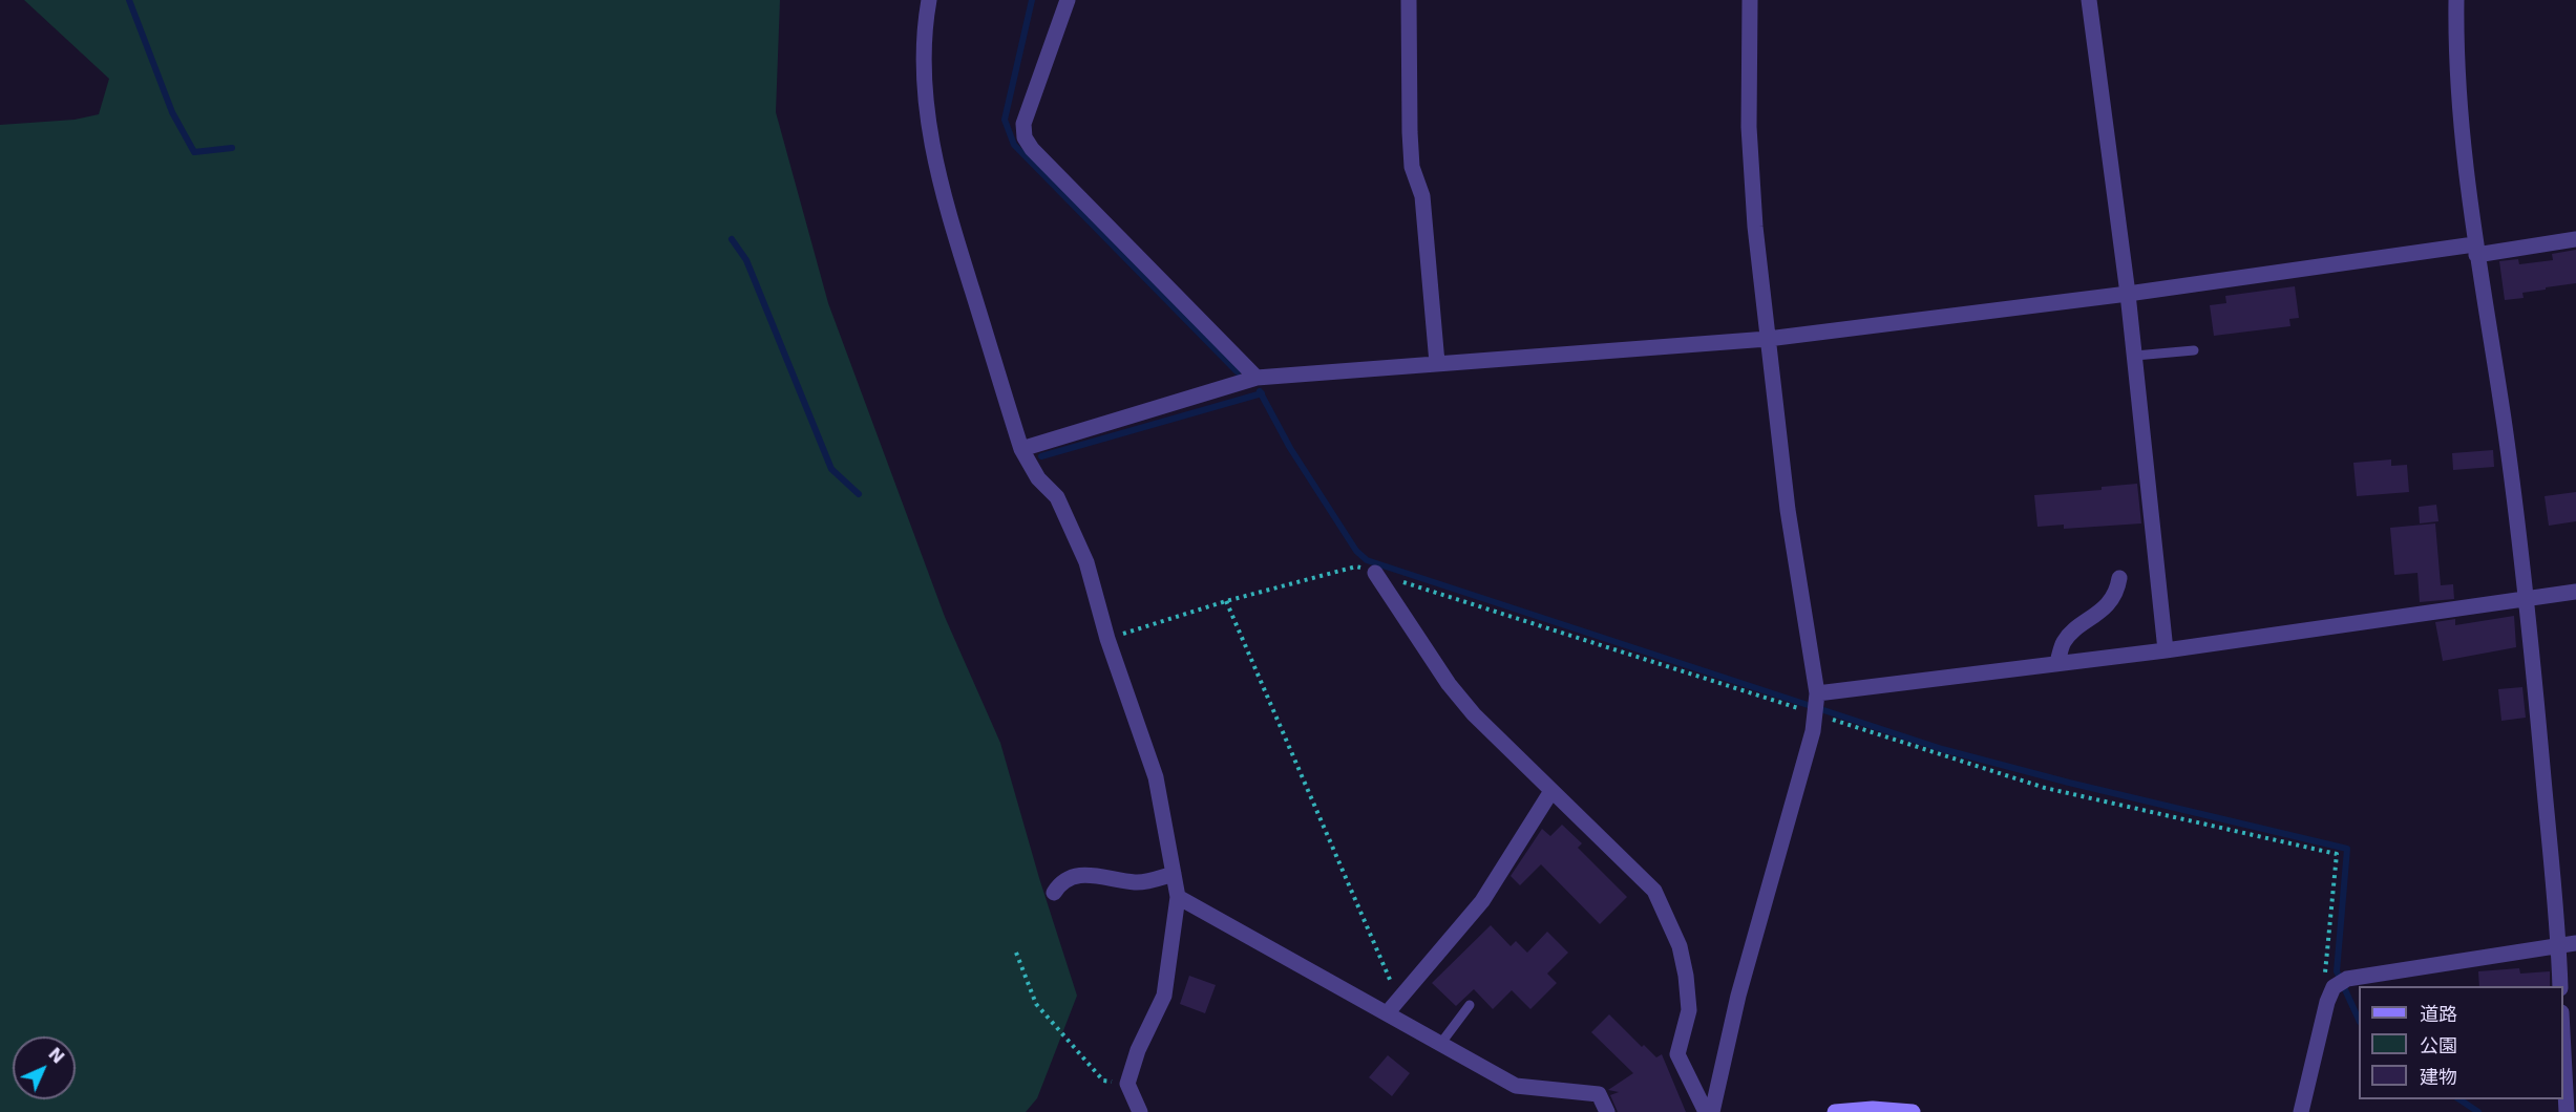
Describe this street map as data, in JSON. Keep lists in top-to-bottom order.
{
  "legend": ["道路", "公園", "建物"],
  "north": "top right"
}
